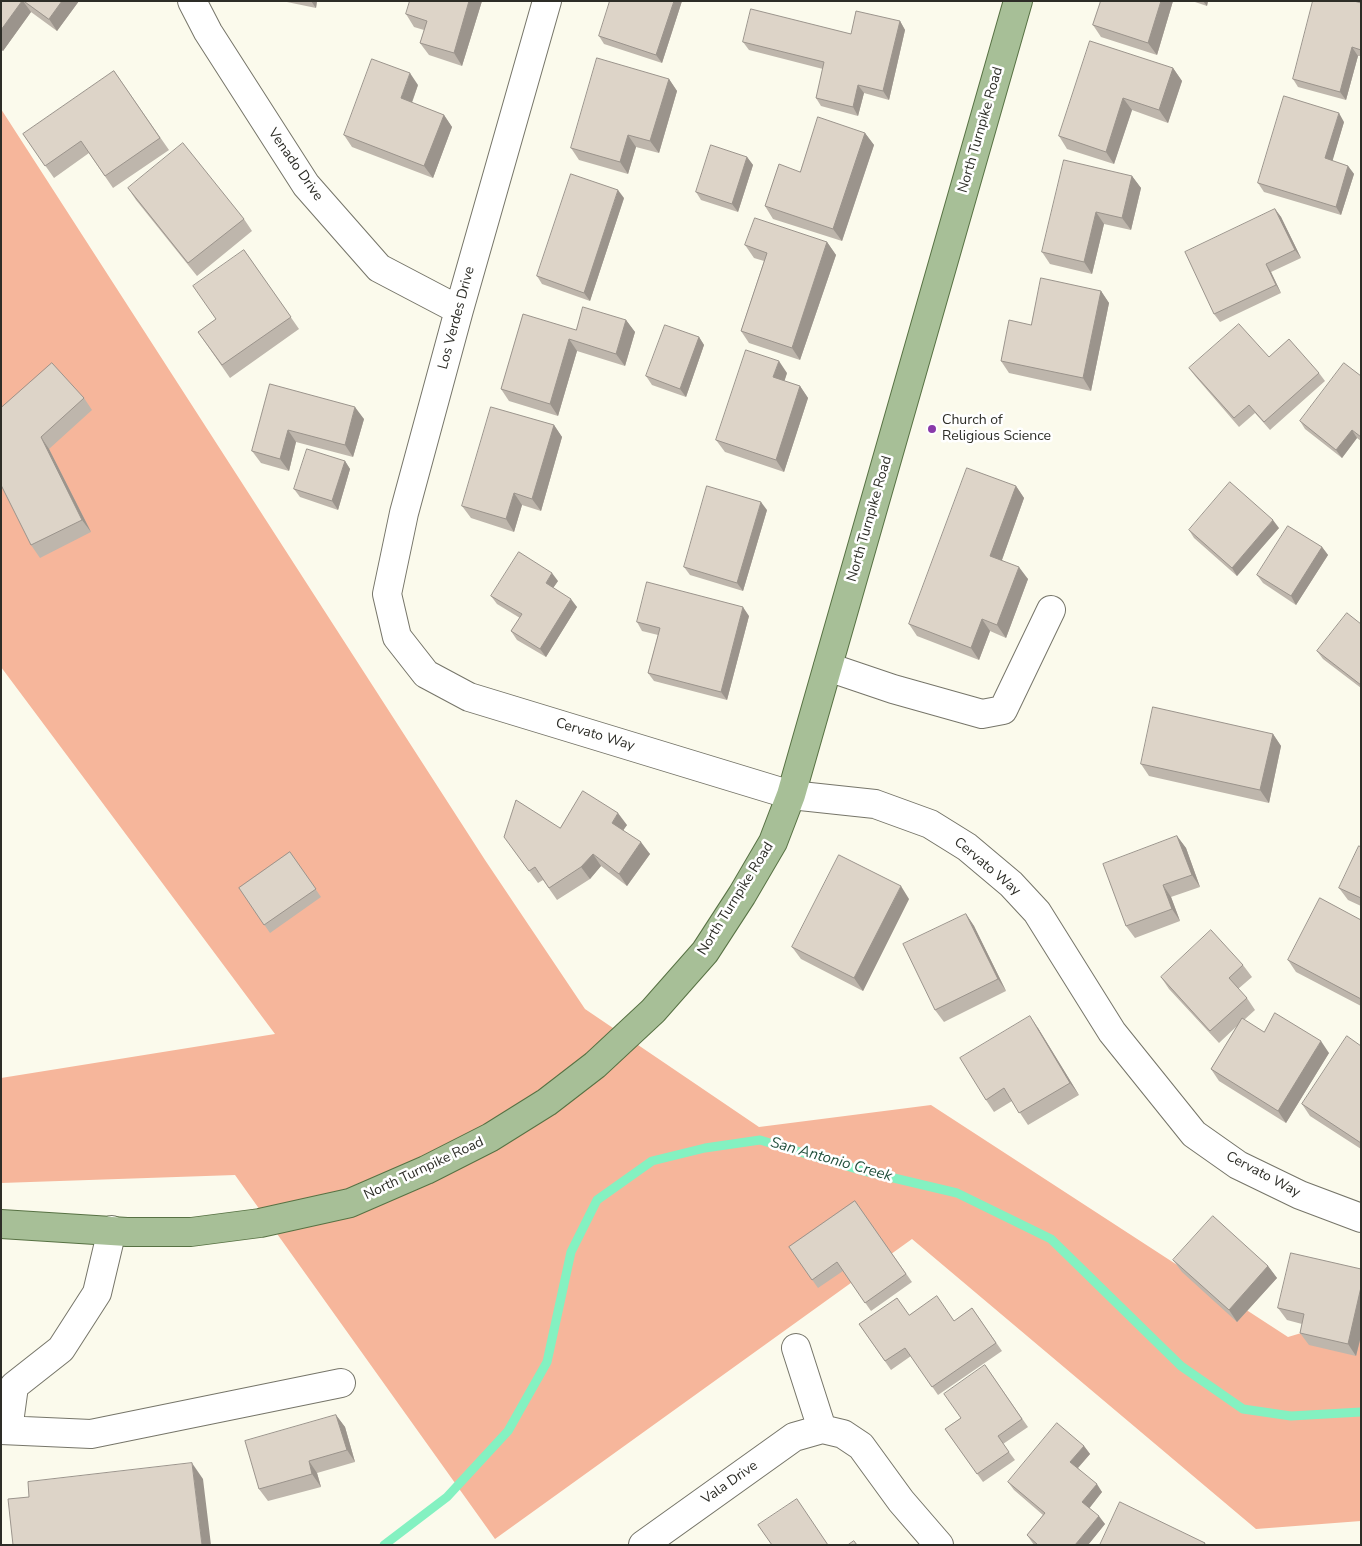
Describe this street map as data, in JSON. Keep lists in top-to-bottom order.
{
  "streets": {
    "main road": ["North Turnpike Road"],
    "street": [
      "Venado Drive",
      "Los Verdes Drive",
      "Cervato Way",
      "Vala Drive"
    ]
  },
  "crossings": [
    ["North Turnpike Road", "Cervato Way"],
    ["Venado Drive", "Los Verdes Drive"],
    ["Los Verdes Drive", "Cervato Way"]
  ],
  "water": ["San Antonio Creek"],
  "places": ["Church of Religious Science"]
}
